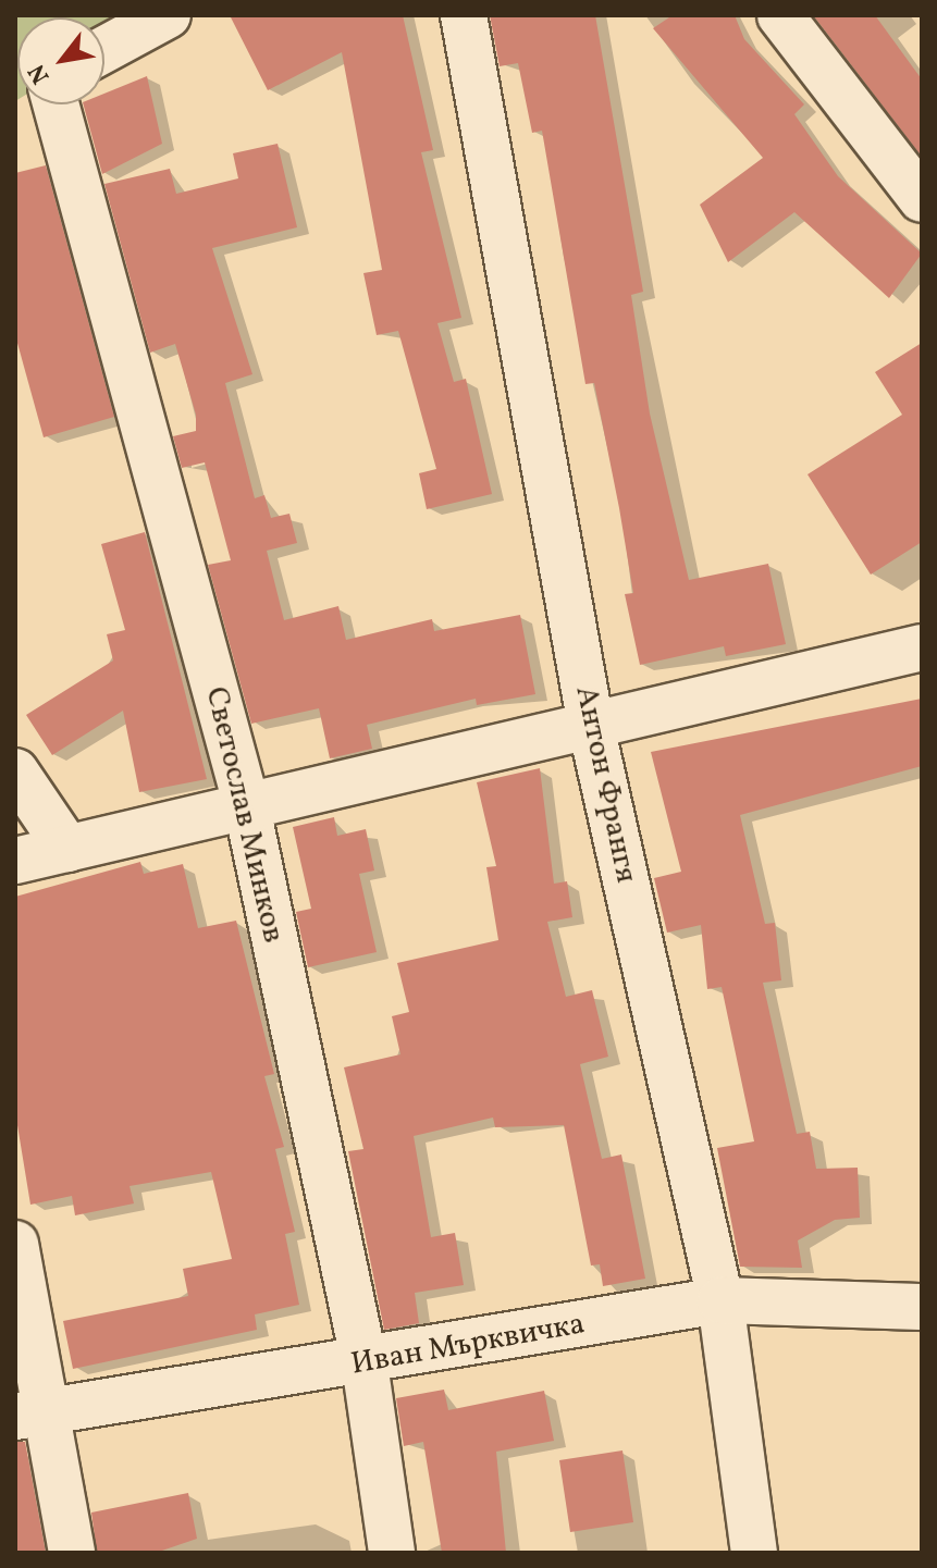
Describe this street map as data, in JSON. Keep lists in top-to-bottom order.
{
  "streets": {
    "street": ["Антон Франгя", "Светослав Минков", "Иван Мърквичка"]
  },
  "crossings": [
    ["Антон Франгя", "Иван Мърквичка"],
    ["Светослав Минков", "Иван Мърквичка"]
  ],
  "north": "bottom left"
}
